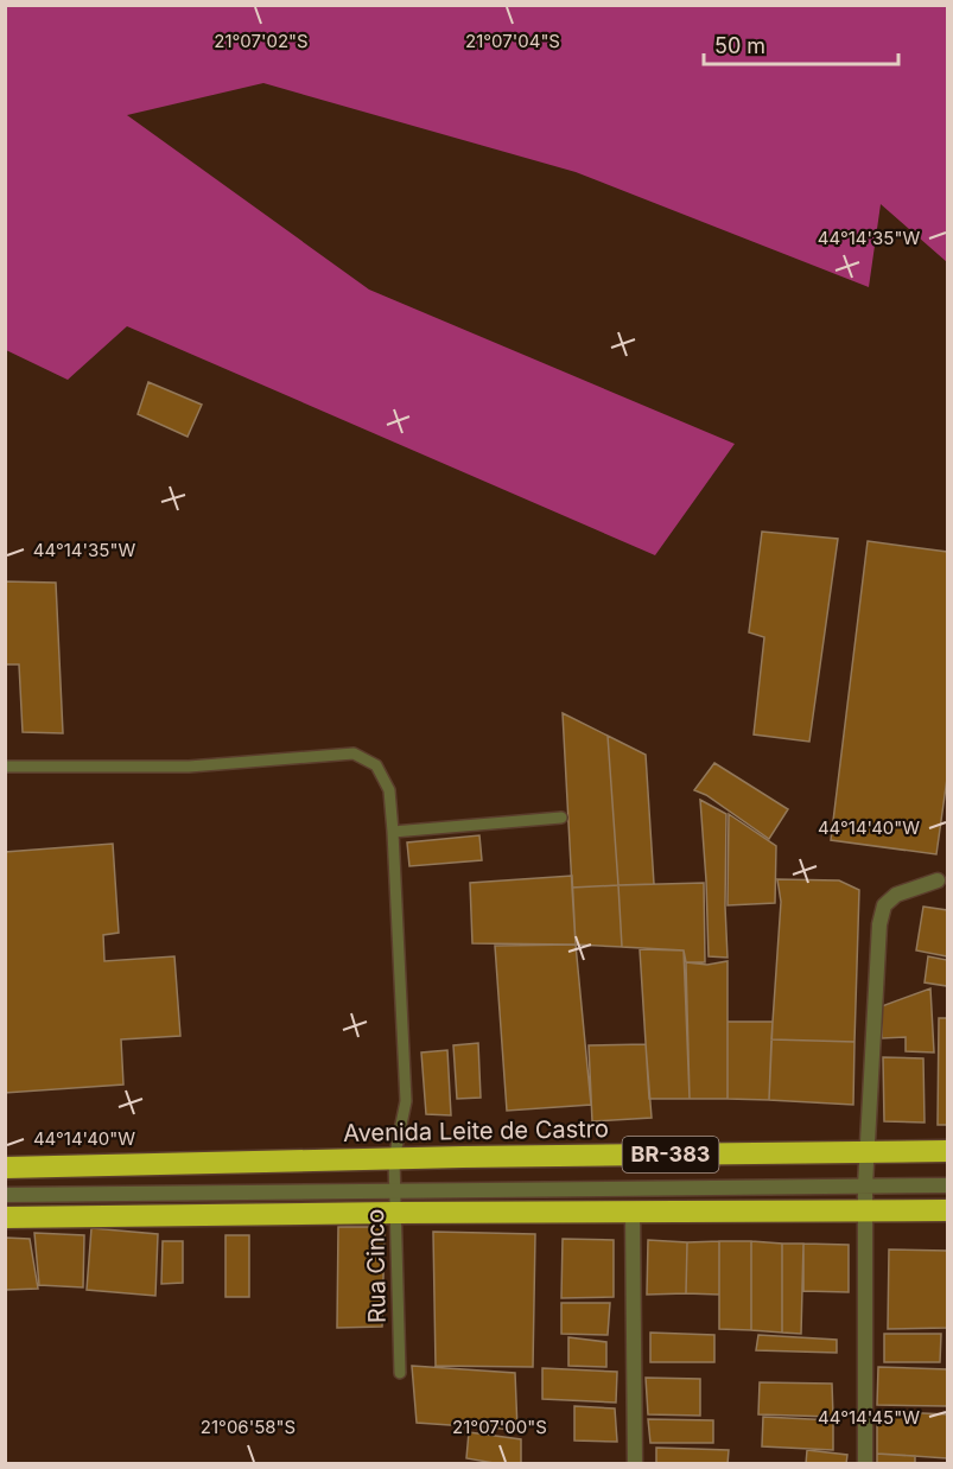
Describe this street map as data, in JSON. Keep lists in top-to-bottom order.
{
  "streets": {
    "highway": ["Avenida Leite de Castro", "BR-383"],
    "lane": ["Rua Cinco"]
  },
  "crossings": [
    ["Avenida Leite de Castro", "Rua Cinco"]
  ],
  "scale_bar": "50 m",
  "coordinates": [
    "21°07'02\"S",
    "21°07'04\"S",
    "44°14'35\"W",
    "44°14'40\"W",
    "44°14'45\"W",
    "21°06'58\"S",
    "21°07'00\"S"
  ]
}
